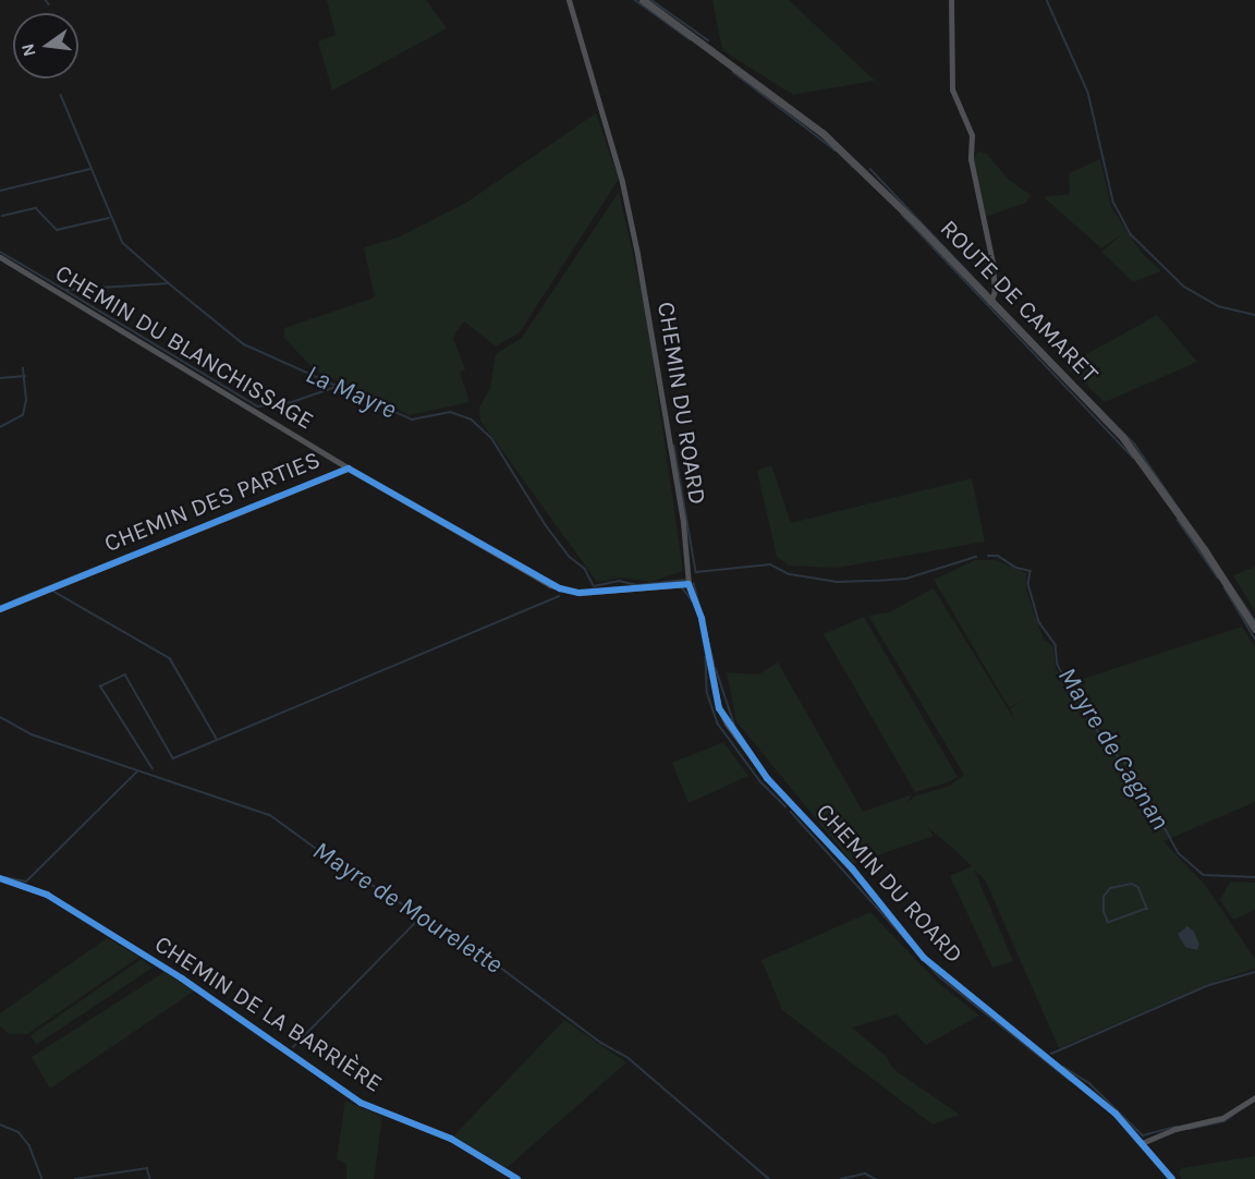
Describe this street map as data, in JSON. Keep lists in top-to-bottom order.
{
  "streets": {
    "main road": ["ROUTE DE CAMARET"],
    "street": [
      "CHEMIN DU BLANCHISSAGE",
      "CHEMIN DU ROARD",
      "CHEMIN DES PARTIES",
      "CHEMIN DE LA BARRIÈRE"
    ]
  },
  "crossings": [
    ["CHEMIN DU BLANCHISSAGE", "CHEMIN DES PARTIES"],
    ["CHEMIN DU ROARD", "CHEMIN DES PARTIES"]
  ],
  "water": ["La Mayre", "Mayre de Cagnan", "Mayre de Mourelette"],
  "north": "left"
}
